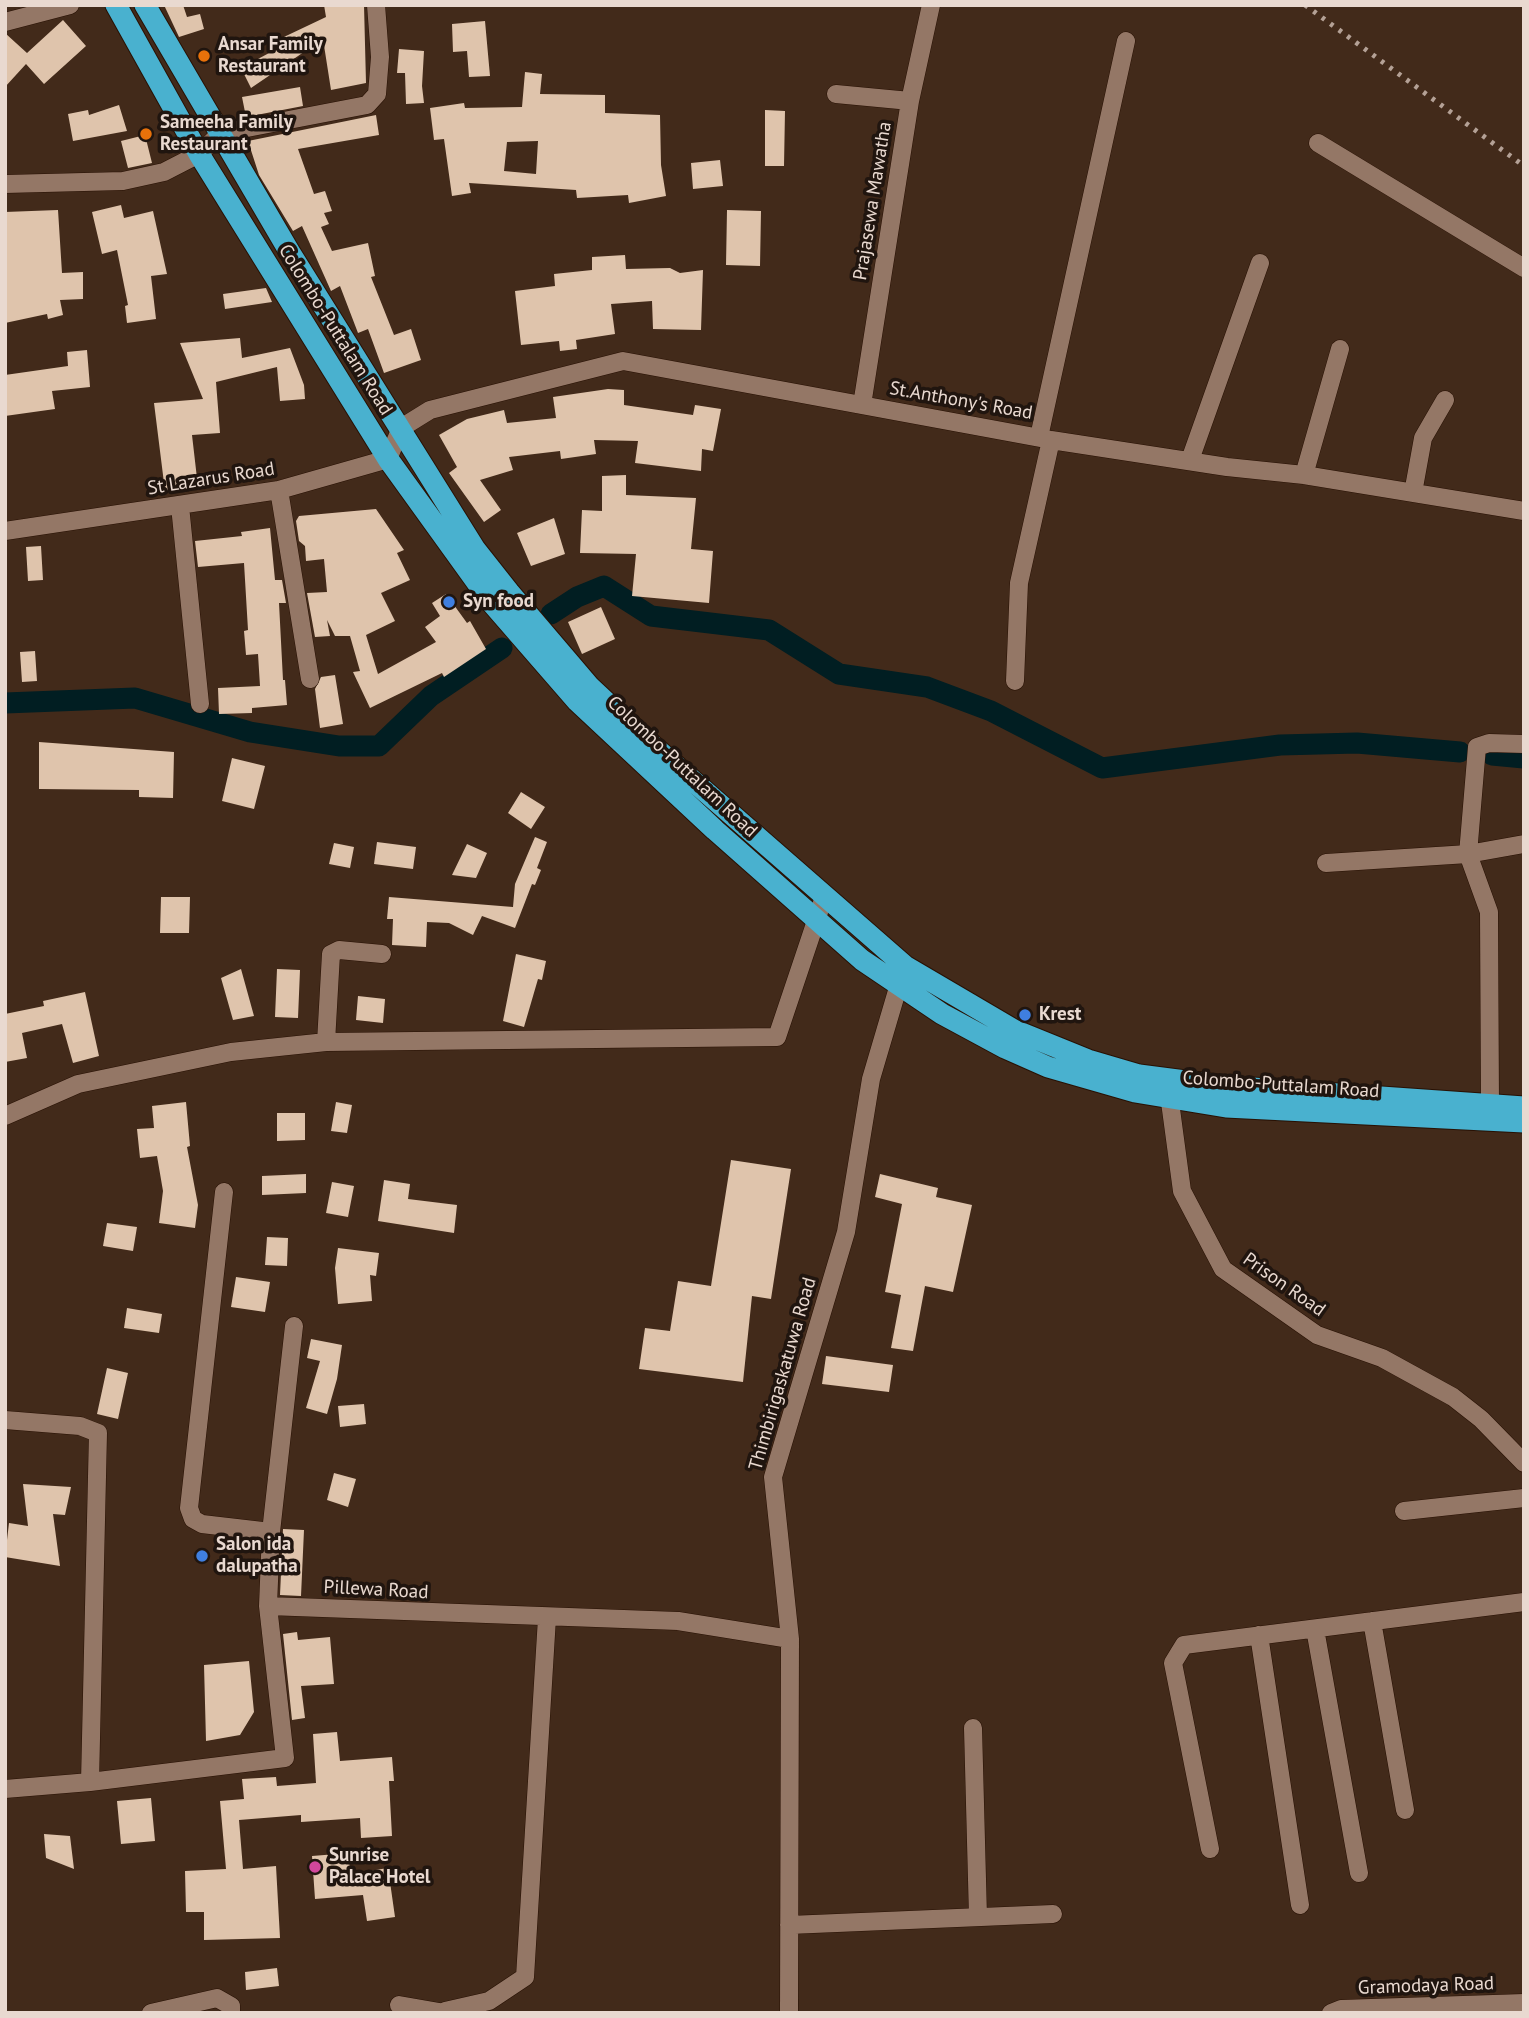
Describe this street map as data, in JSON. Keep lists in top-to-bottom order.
{
  "streets": {
    "highway": ["Colombo-Puttalam Road"],
    "street": [
      "Prajasewa Mawatha",
      "St.Anthony's Road",
      "St Lazarus Road",
      "Prison Road",
      "Thimbirigaskatuwa Road",
      "Pillewa Road",
      "Gramodaya Road"
    ]
  },
  "crossings": [
    ["Prajasewa Mawatha", "St.Anthony's Road"],
    ["Colombo-Puttalam Road", "St.Anthony's Road"],
    ["Colombo-Puttalam Road", "St Lazarus Road"],
    ["Colombo-Puttalam Road", "Prison Road"],
    ["Colombo-Puttalam Road", "Thimbirigaskatuwa Road"],
    ["Thimbirigaskatuwa Road", "Pillewa Road"]
  ],
  "places": [
    "Ansar Family Restaurant",
    "Sameeha Family Restaurant",
    "Syn food",
    "Krest",
    "Salon ida dalupatha",
    "Sunrise Palace Hotel"
  ]
}
